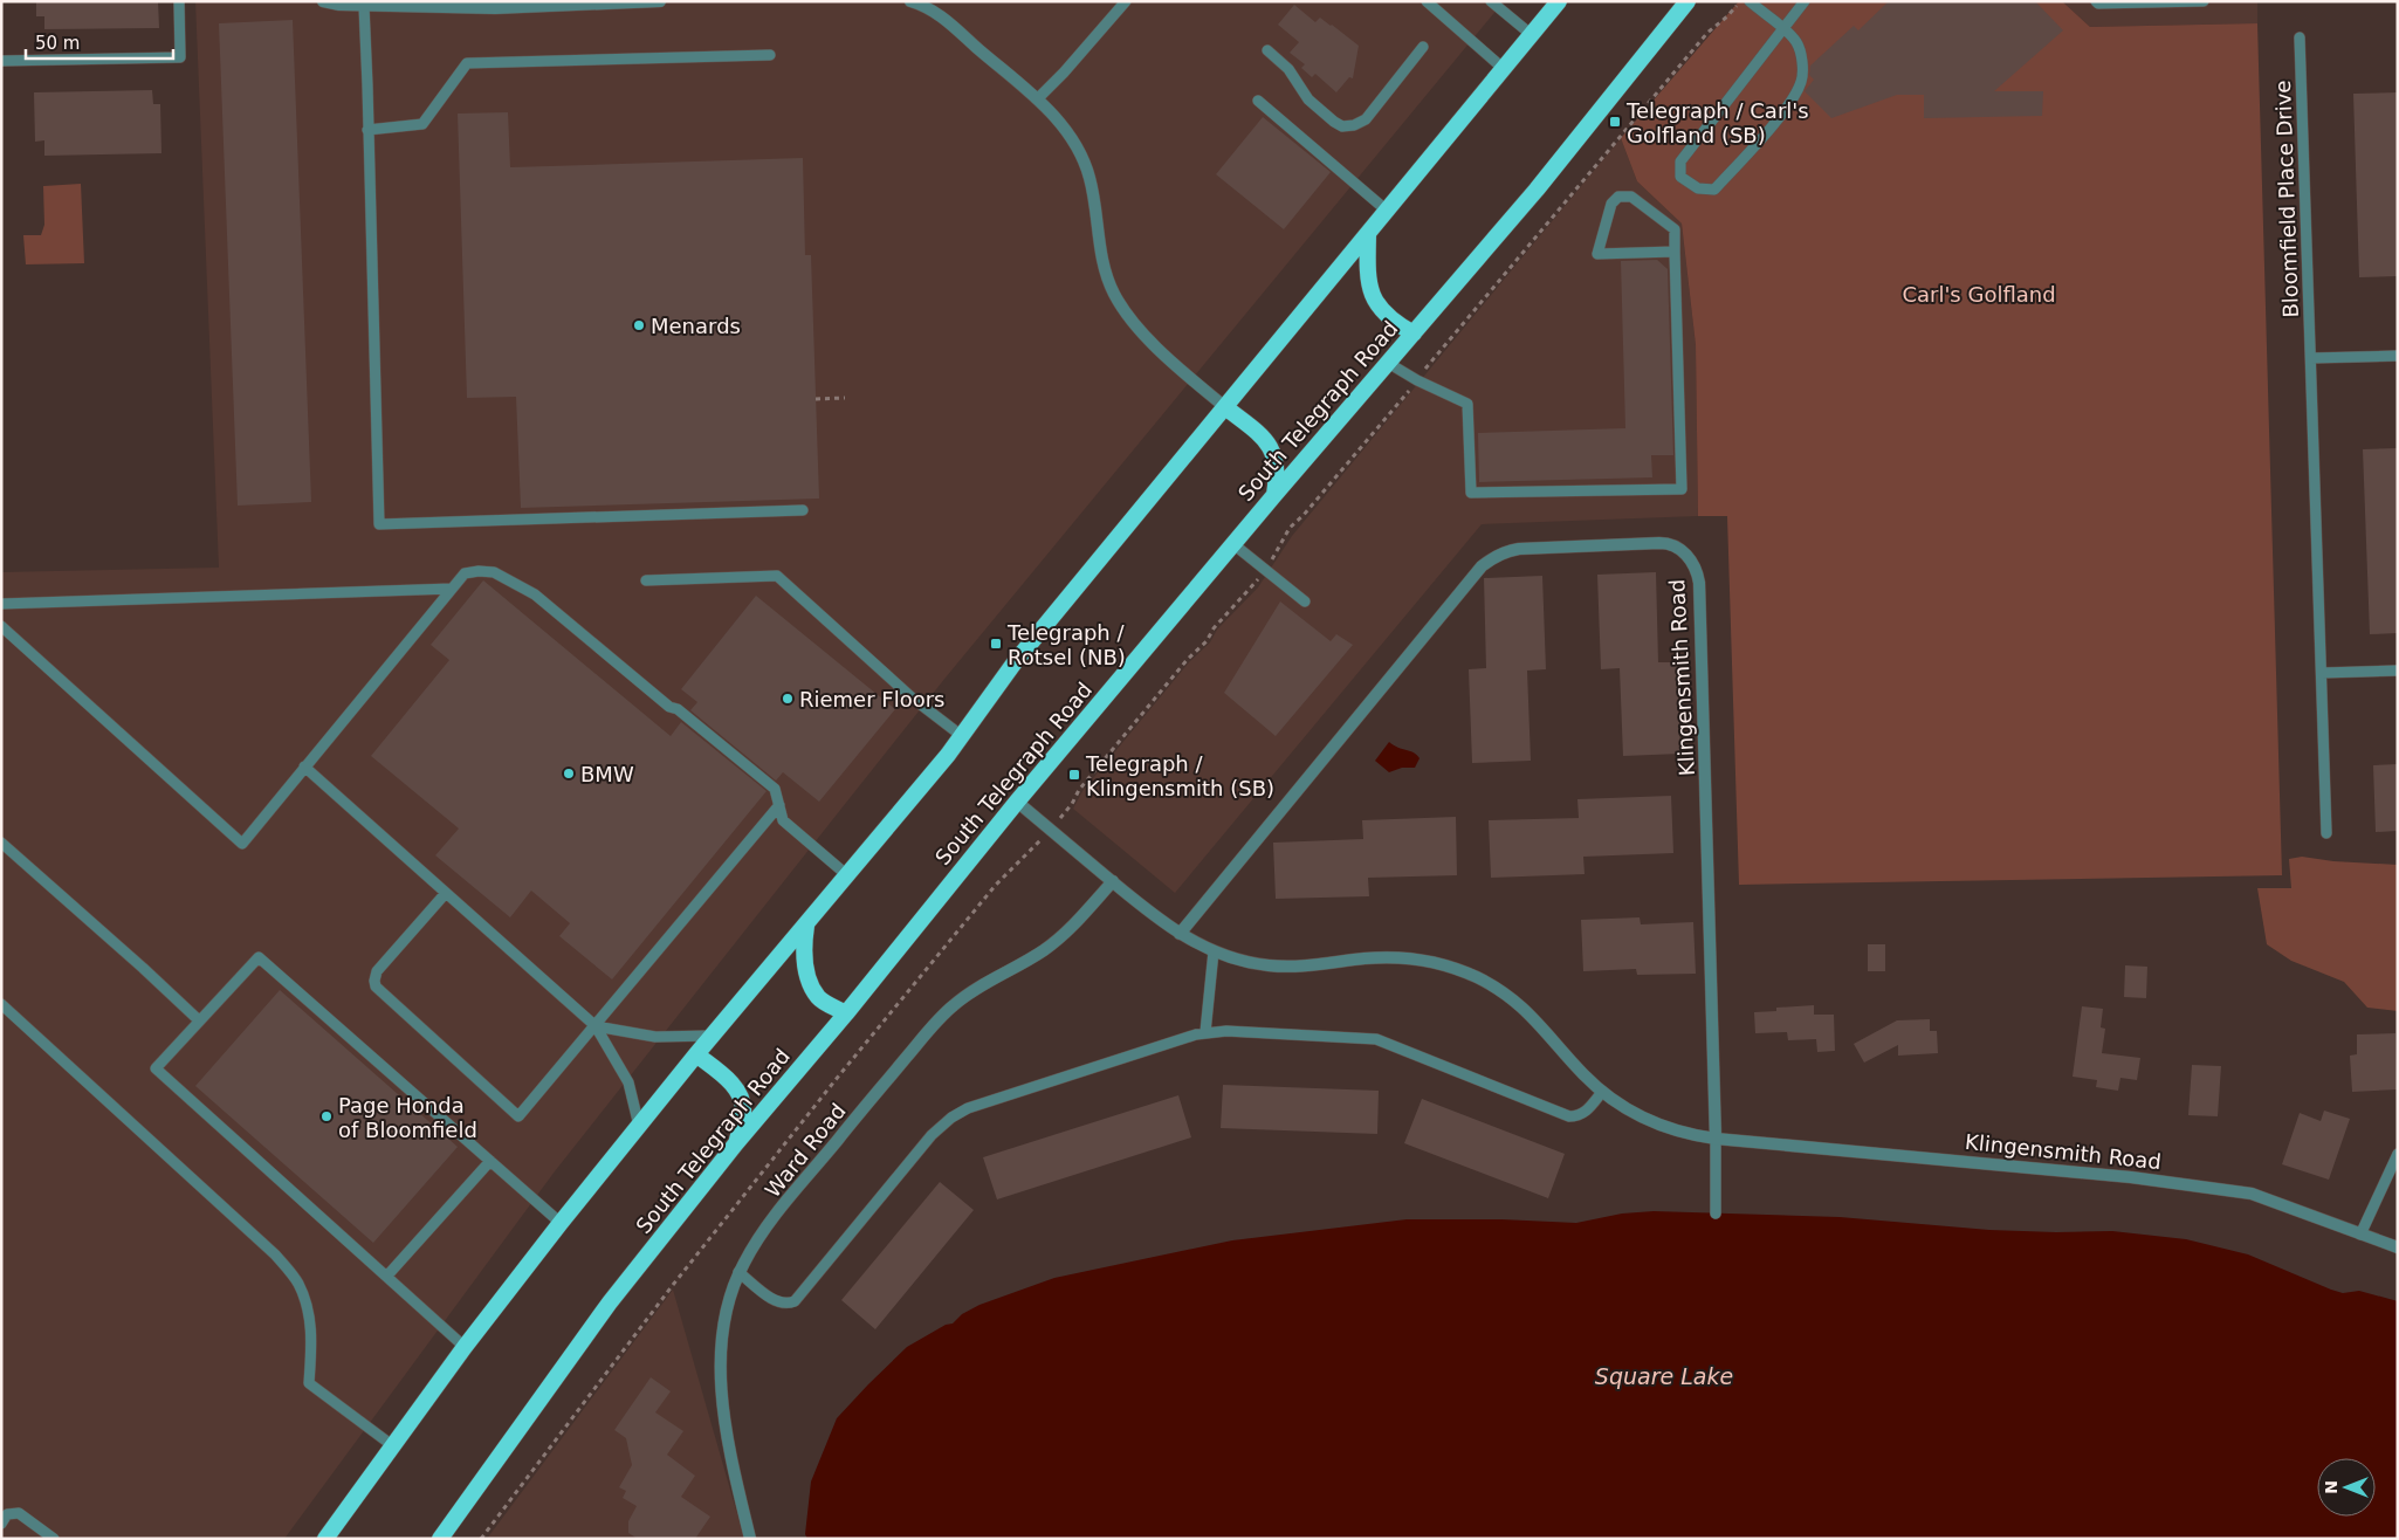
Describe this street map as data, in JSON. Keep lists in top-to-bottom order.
{
  "streets": {
    "highway": ["South Telegraph Road"],
    "street": ["Klingensmith Road", "Ward Road"],
    "lane": ["Bloomfield Place Drive"]
  },
  "crossings": [
    ["South Telegraph Road", "Klingensmith Road"],
    ["Klingensmith Road", "Ward Road"]
  ],
  "water": ["Square Lake"],
  "parks": ["Carl's Golfland"],
  "places": {
    "transit": ["Telegraph / Carl's Golfland (SB)", "Telegraph / Rotsel (NB)", "Telegraph / Klingensmith (SB)"],
    "other": [
      "Menards",
      "Riemer Floors",
      "BMW",
      "Page Honda of Bloomfield"
    ]
  },
  "scale_bar": "50 m",
  "north": "left"
}
